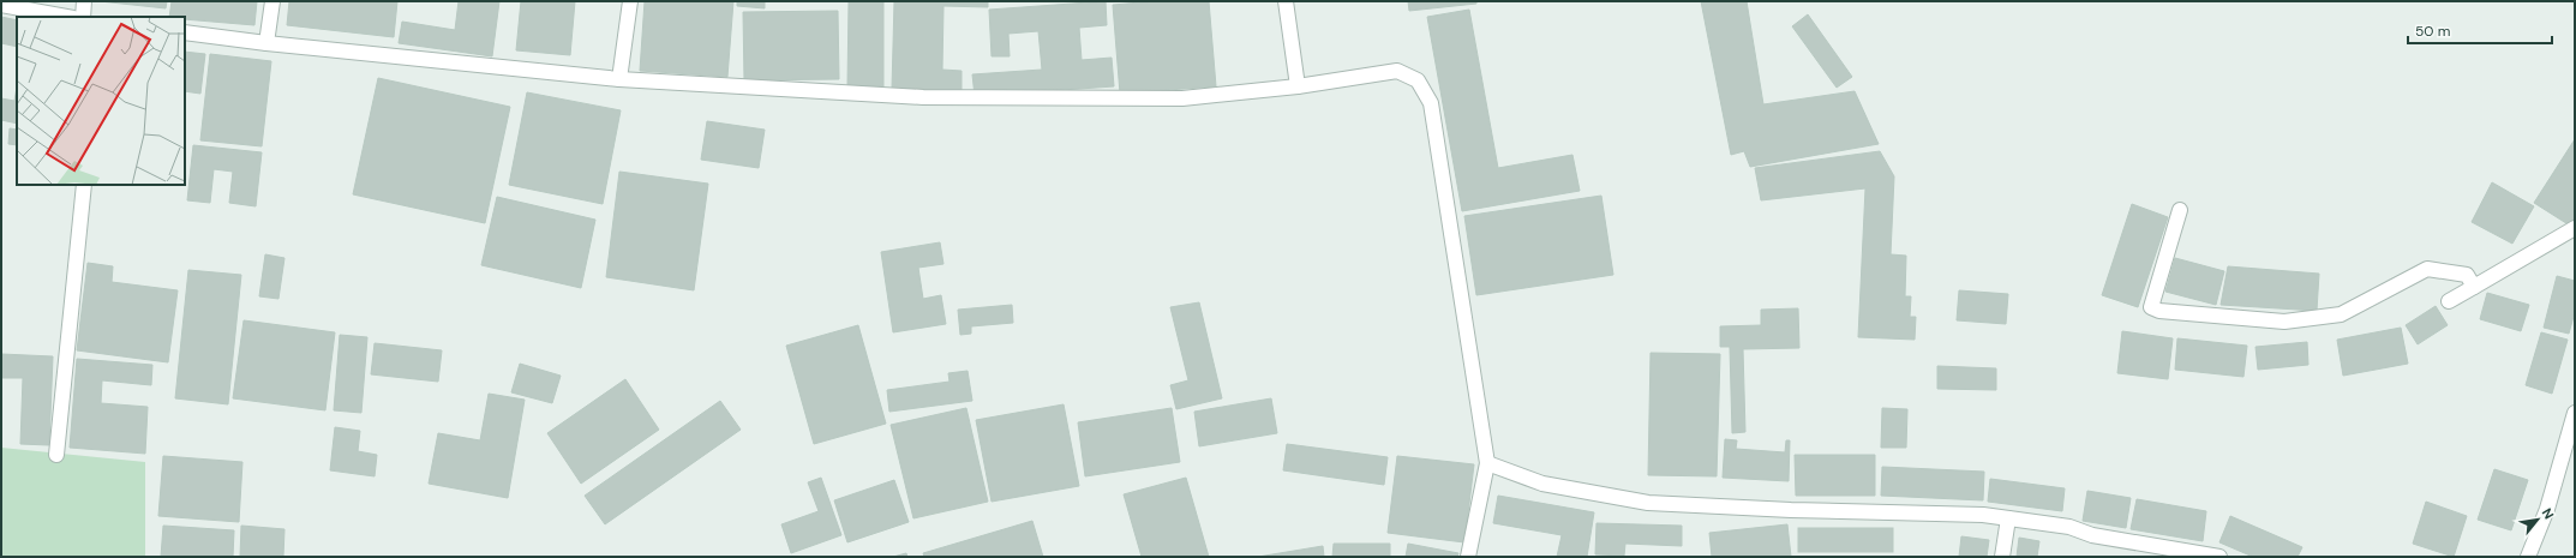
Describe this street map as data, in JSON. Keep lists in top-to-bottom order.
{
  "scale_bar": "50 m",
  "north": "top right"
}
